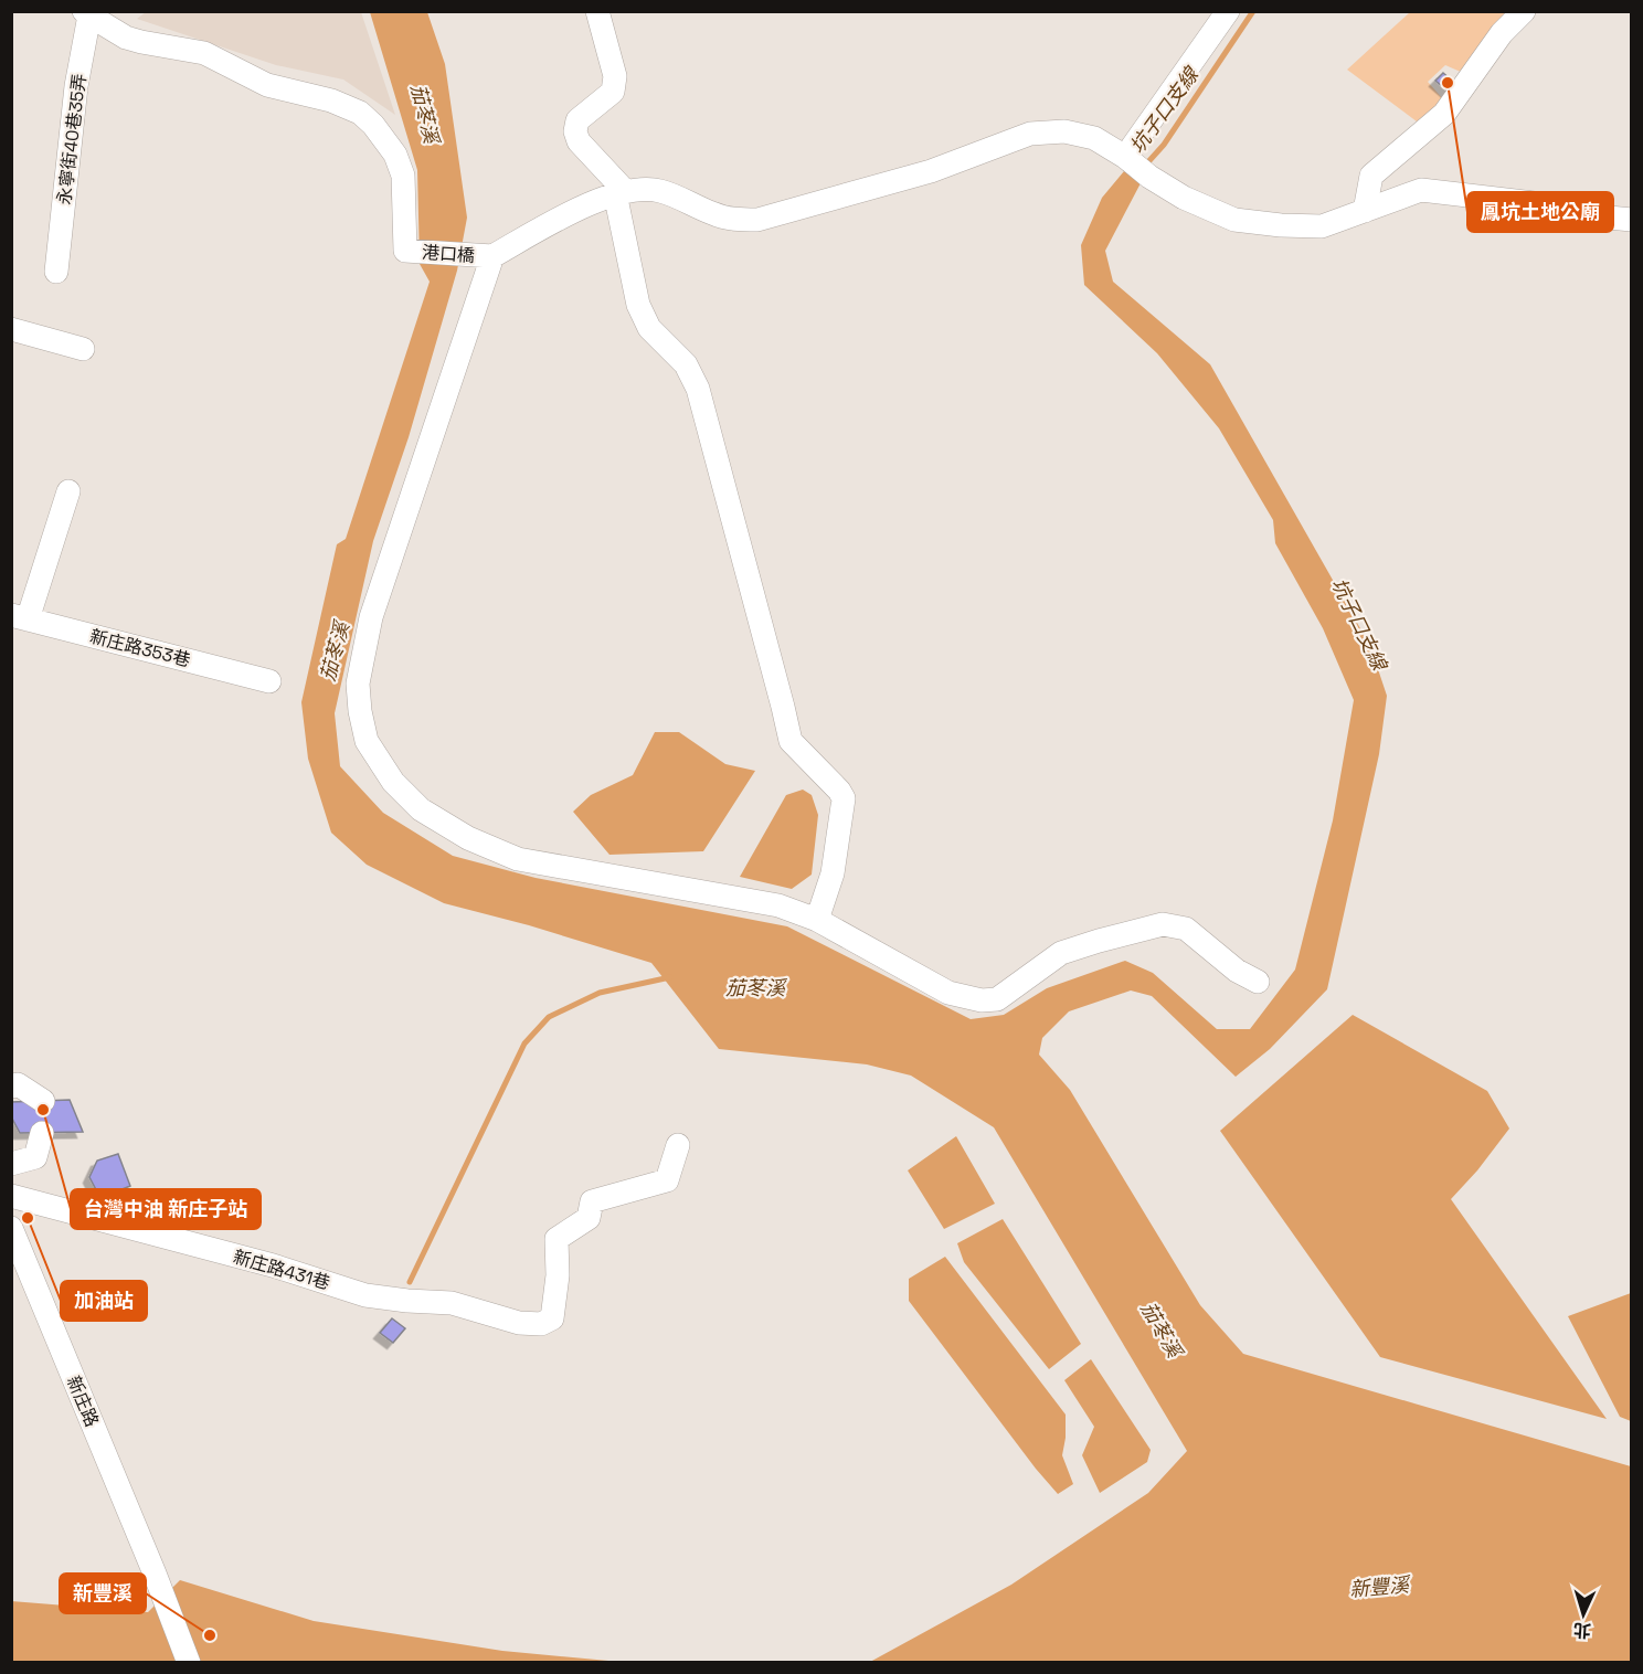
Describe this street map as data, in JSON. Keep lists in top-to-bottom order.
{
  "streets": {
    "street": [
      "永寧街40巷35弄",
      "港口橋",
      "新庄路353巷",
      "新庄路431巷",
      "新庄路"
    ]
  },
  "crossings": [
    ["永寧街40巷35弄", "港口橋"]
  ],
  "water": ["坑子口支線", "茄苳溪", "新豐溪"],
  "places": [
    "鳳坑土地公廟",
    "台灣中油 新庄子站",
    "加油站",
    "新豐溪"
  ],
  "north": "bottom"
}
